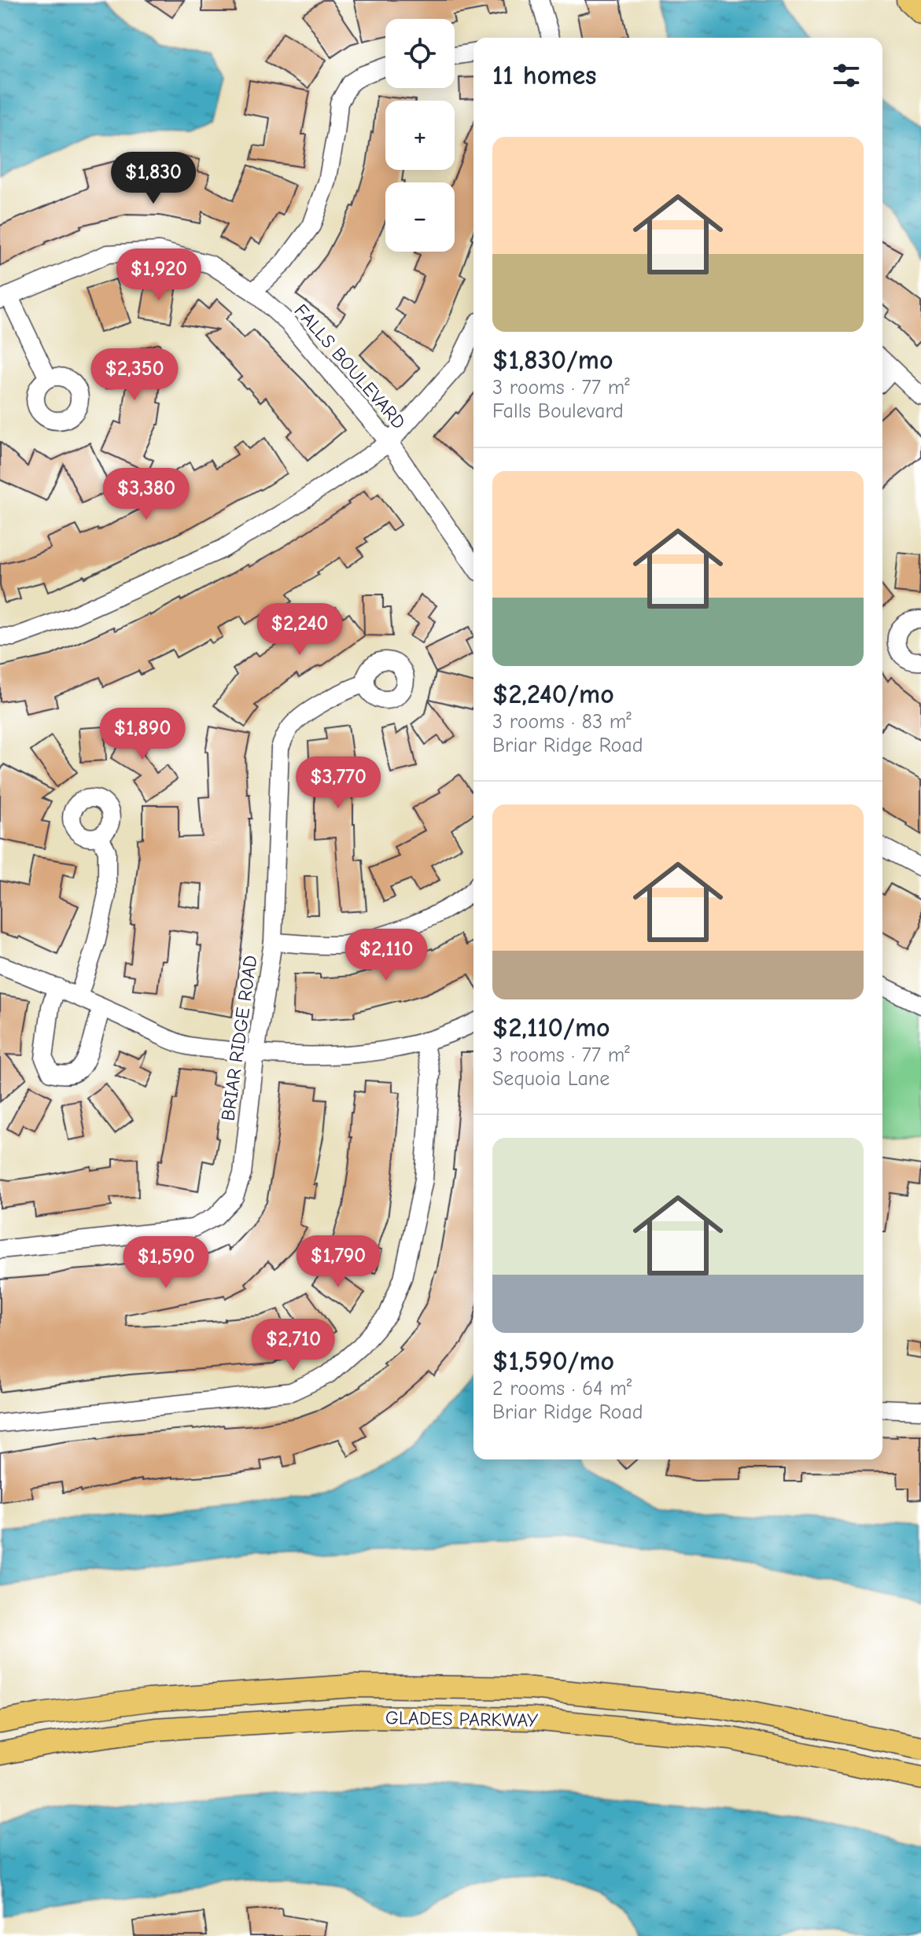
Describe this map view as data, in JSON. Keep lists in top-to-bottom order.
{
  "streets": {
    "main road": ["GLADES PARKWAY"],
    "street": ["FALLS BOULEVARD", "BRIAR RIDGE ROAD"]
  },
  "page": {
    "map_buttons": ["+", "−"],
    "heading": "11 homes",
    "list": [
      {
        "name": "$1,830/mo",
        "note": "3 rooms · 77 m² · Falls Boulevard"
      },
      {
        "name": "$2,240/mo",
        "note": "3 rooms · 83 m² · Briar Ridge Road"
      },
      {
        "name": "$2,110/mo",
        "note": "3 rooms · 77 m² · Sequoia Lane"
      },
      {
        "name": "$1,590/mo",
        "note": "2 rooms · 64 m² · Briar Ridge Road"
      }
    ],
    "price": [
      "$1,830",
      "$1,920",
      "$2,350",
      "$3,380",
      "$2,240",
      "$1,890",
      "$3,770",
      "$2,110",
      "$1,790",
      "$1,590",
      "$2,710"
    ]
  }
}
